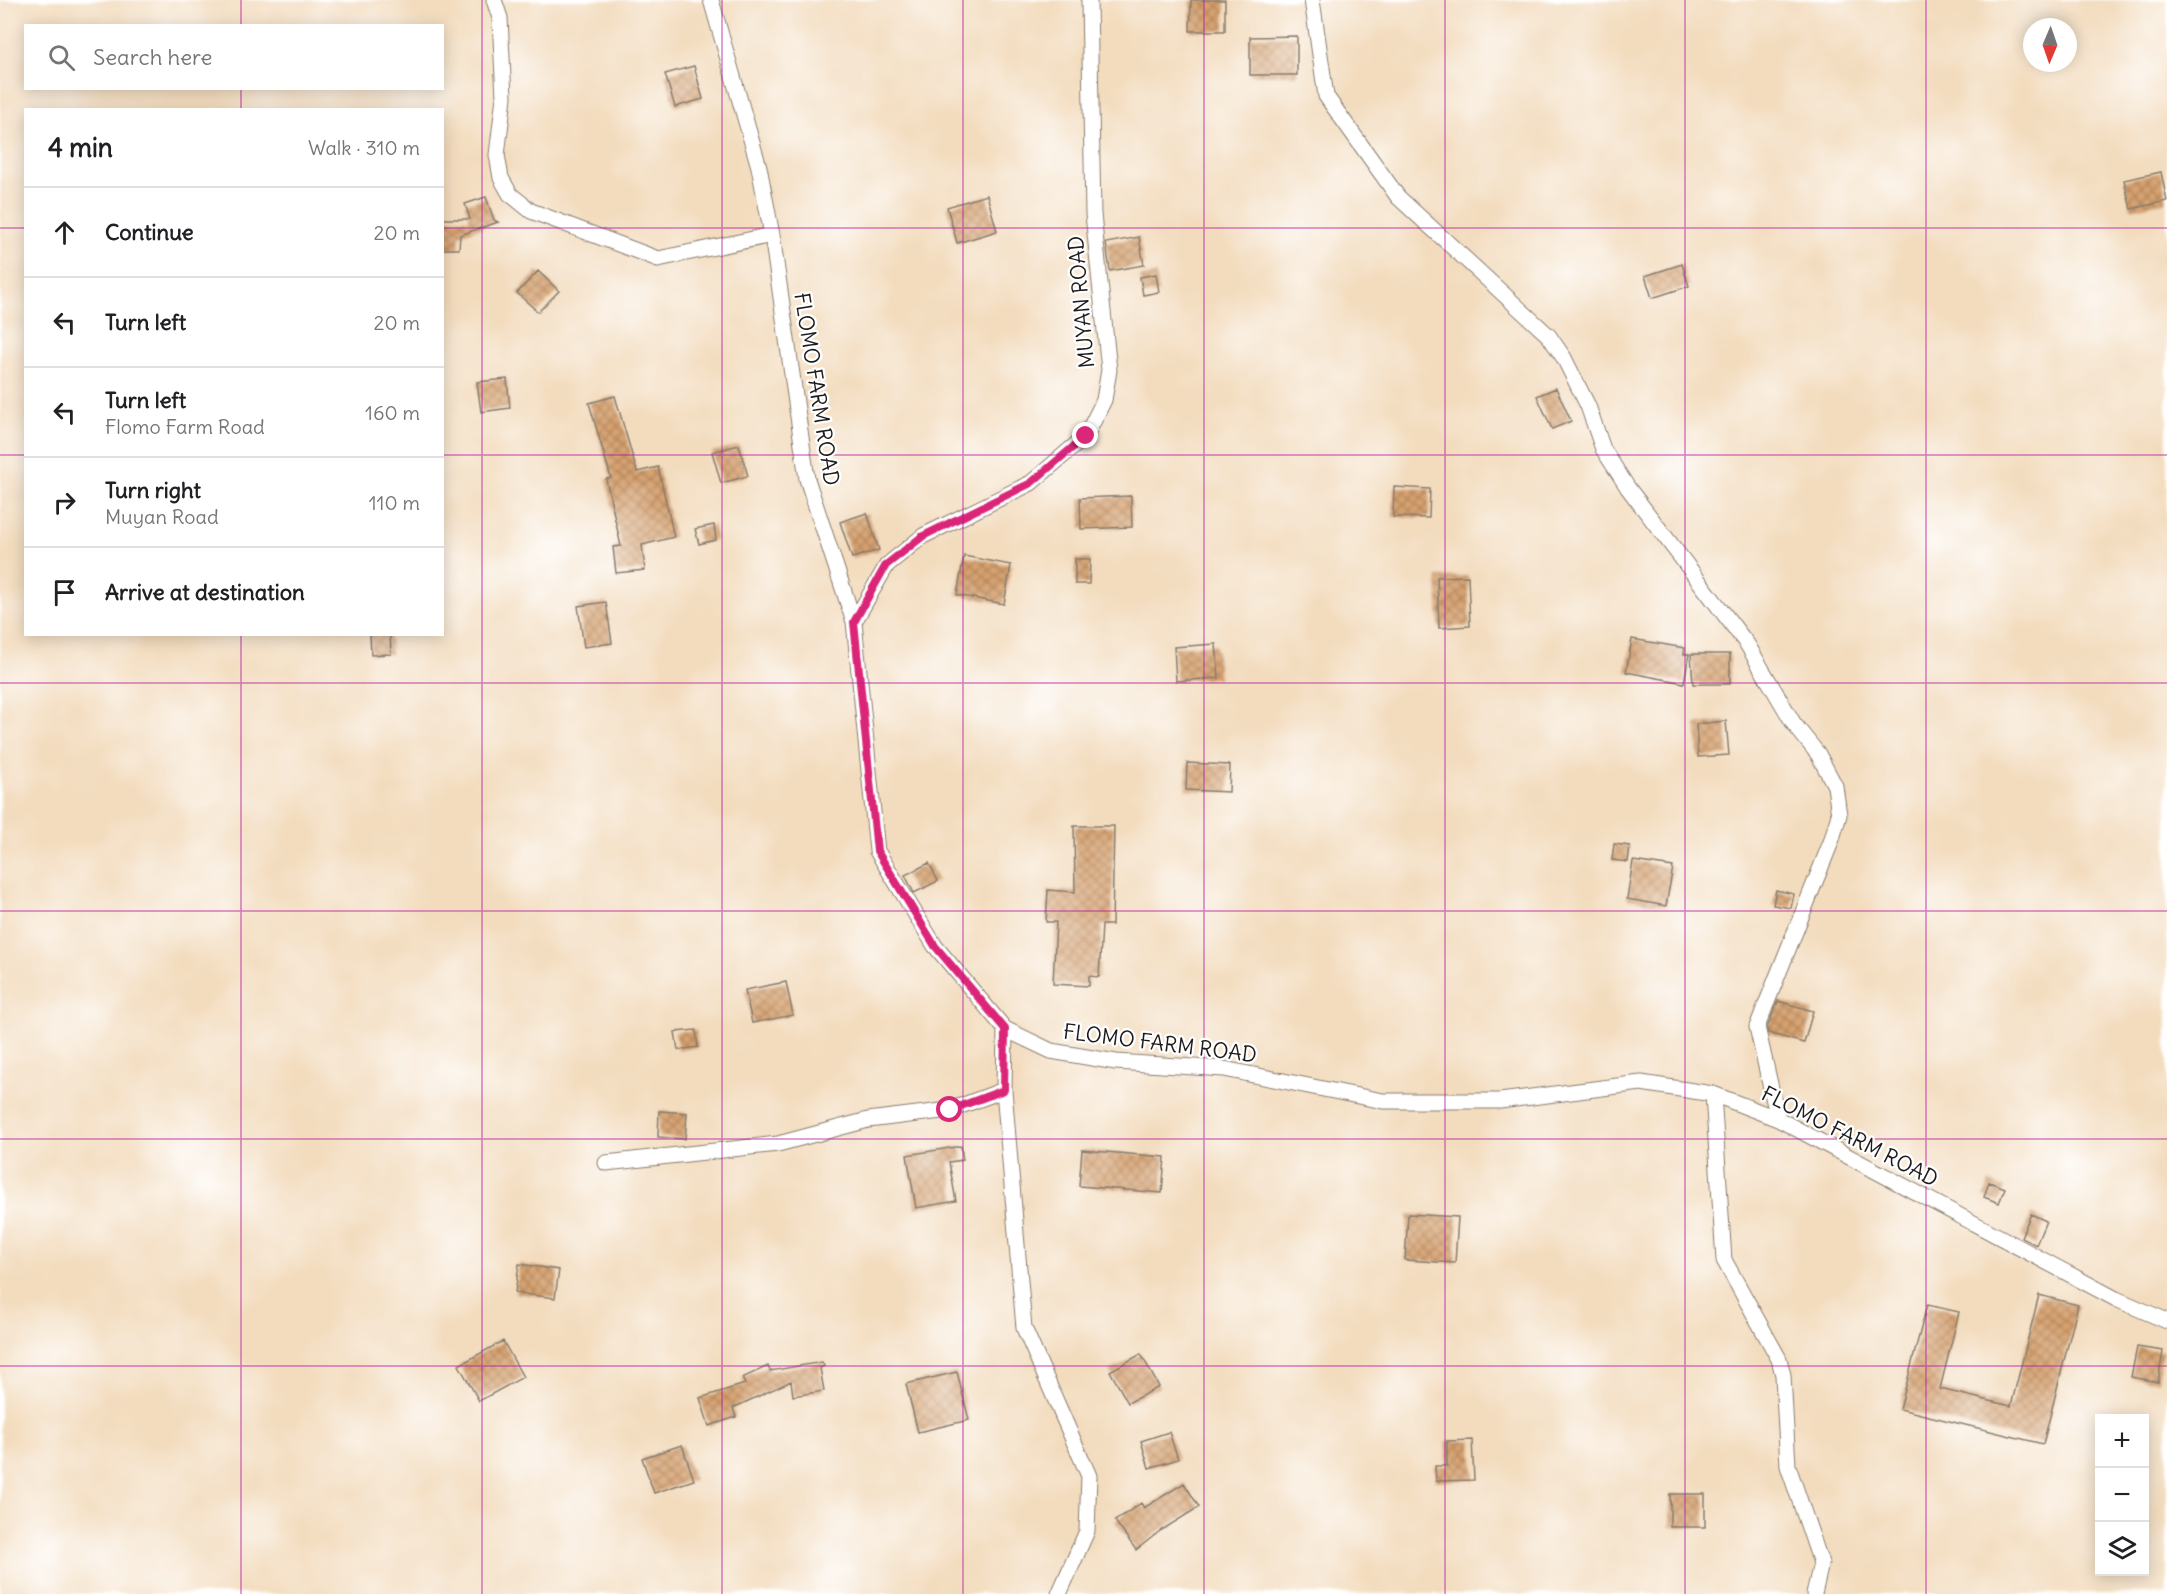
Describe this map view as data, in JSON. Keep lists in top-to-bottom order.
{
  "streets": {
    "street": ["MUYAN ROAD", "FLOMO FARM ROAD"]
  },
  "crossings": [
    ["MUYAN ROAD", "FLOMO FARM ROAD"]
  ],
  "north": "bottom",
  "page": {
    "search": "Search here",
    "heading": ["4 min", "Walk · 310 m"],
    "list": [
      ["Continue", "20 m"],
      ["Turn left", "20 m"],
      ["Turn left", "Flomo Farm Road", "160 m"],
      ["Turn right", "Muyan Road", "110 m"],
      "Arrive at destination"
    ],
    "map_buttons": ["+", "−"]
  }
}
